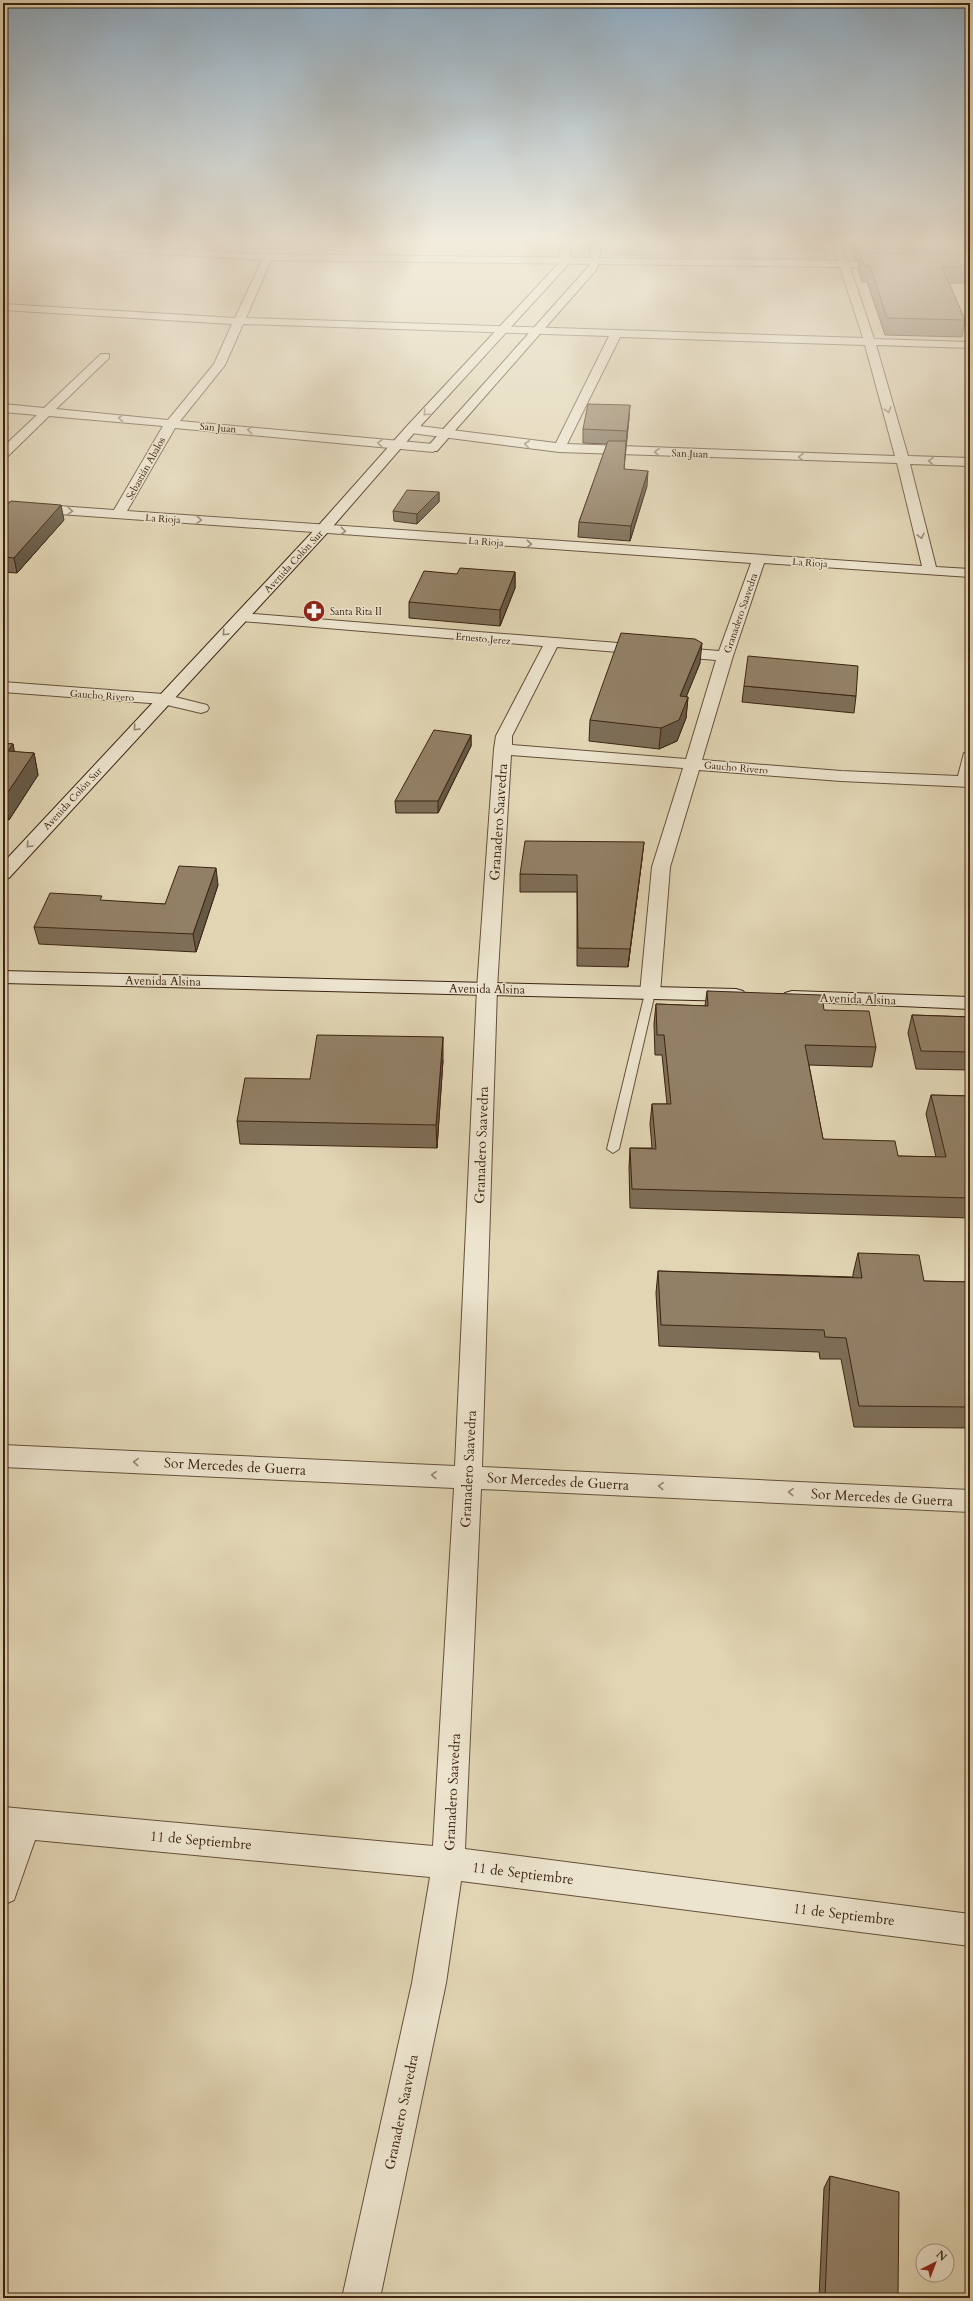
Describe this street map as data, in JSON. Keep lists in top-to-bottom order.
{
  "streets": {
    "street": [
      "San Juan",
      "Sebastián Abalos",
      "La Rioja",
      "Avenida Colón Sur",
      "Granadero Saavedra",
      "Ernesto Jerez",
      "Gaucho Rivero",
      "Avenida Alsina",
      "Sor Mercedes de Guerra",
      "11 de Septiembre"
    ]
  },
  "crossings": [
    ["San Juan", "Sebastián Abalos"],
    ["San Juan", "Avenida Colón Sur"],
    ["Sebastián Abalos", "La Rioja"],
    ["La Rioja", "Avenida Colón Sur"],
    ["La Rioja", "Granadero Saavedra"],
    ["Avenida Colón Sur", "Ernesto Jerez"],
    ["Avenida Colón Sur", "Gaucho Rivero"],
    ["Granadero Saavedra", "Ernesto Jerez"],
    ["Granadero Saavedra", "Gaucho Rivero"],
    ["Granadero Saavedra", "Avenida Alsina"],
    ["Granadero Saavedra", "Sor Mercedes de Guerra"],
    ["Granadero Saavedra", "11 de Septiembre"]
  ],
  "one_way": [
    "San Juan",
    "La Rioja",
    "Avenida Colón Sur",
    "Sor Mercedes de Guerra"
  ],
  "places": {
    "pharmacy": ["Santa Rita II"]
  },
  "north": "top right"
}
